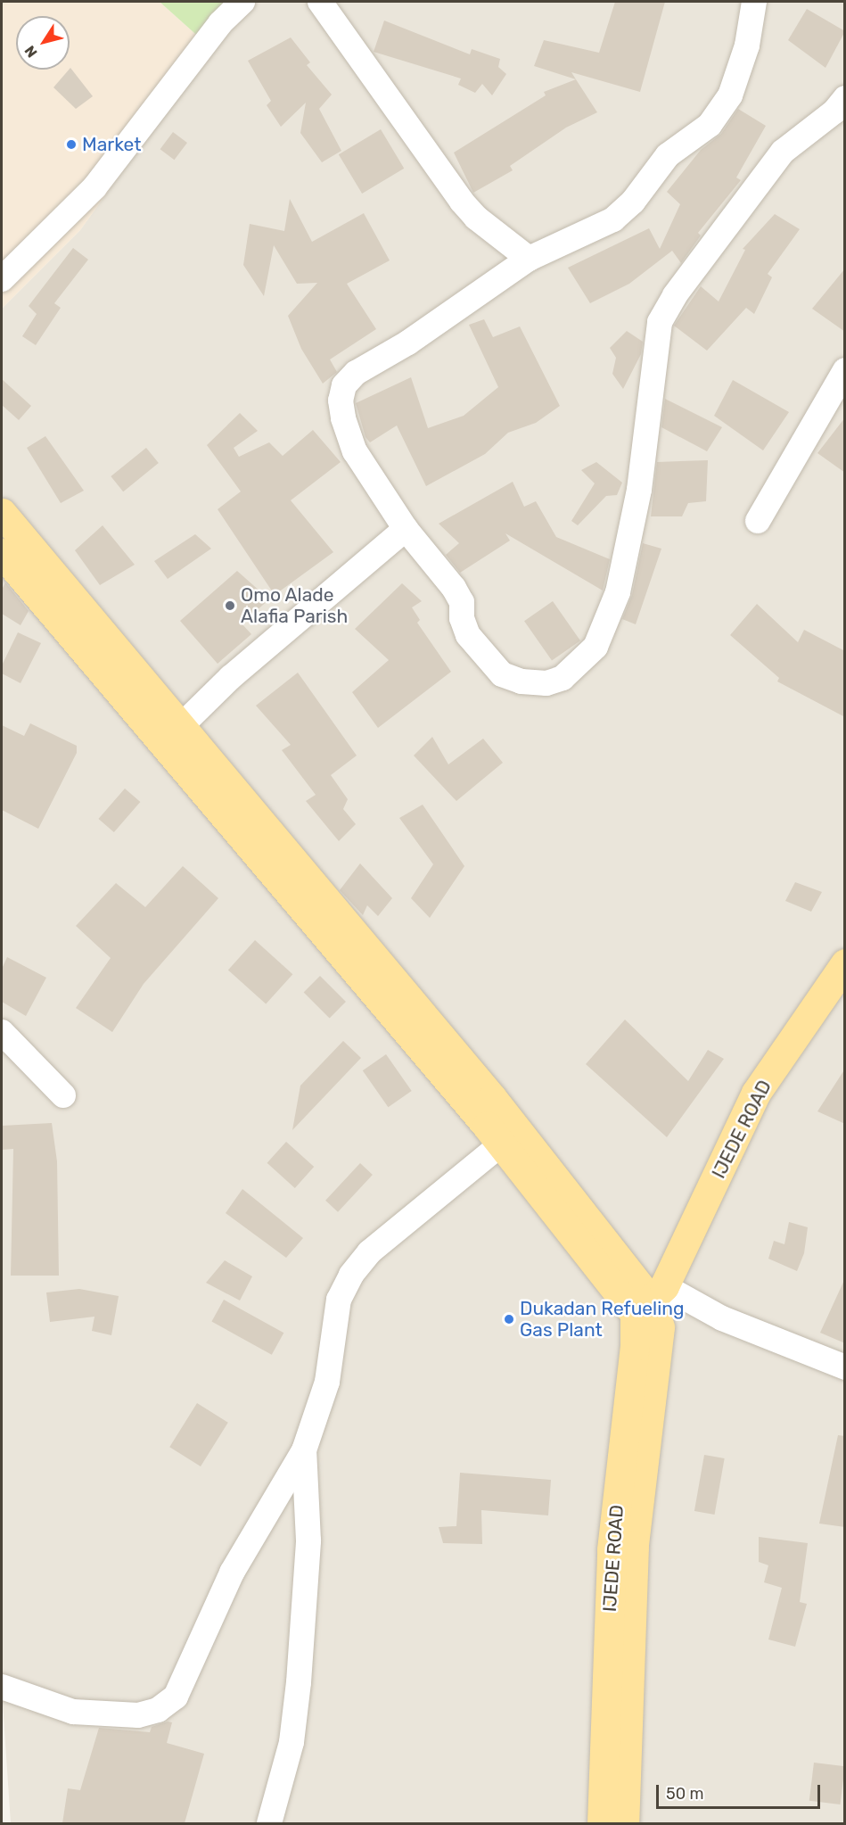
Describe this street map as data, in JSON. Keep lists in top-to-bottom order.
{
  "streets": {
    "main road": ["IJEDE ROAD"]
  },
  "places": ["Market", "Omo Alade Alafia Parish", "Dukadan Refueling Gas Plant"],
  "scale_bar": "50 m",
  "north": "bottom left"
}
